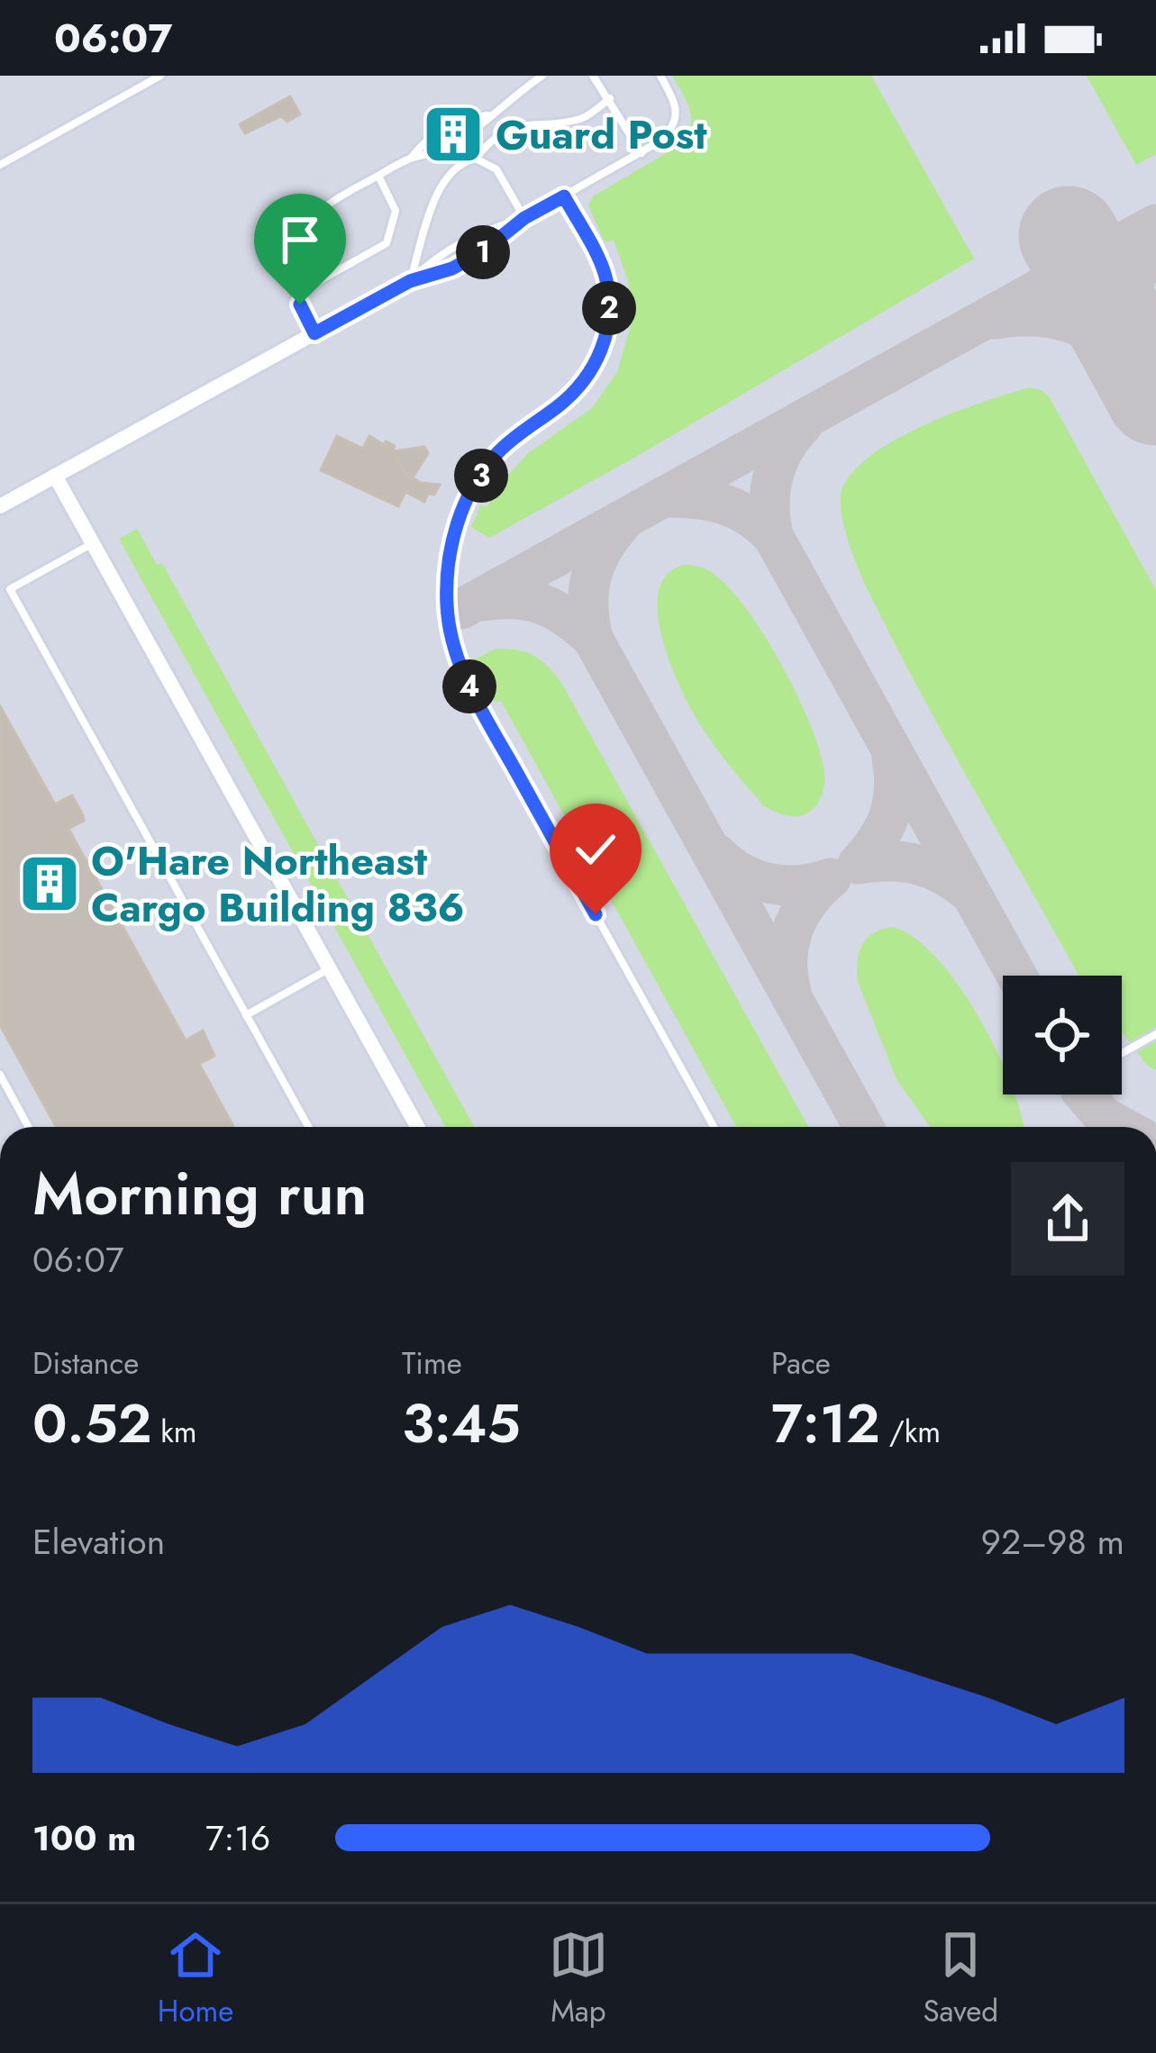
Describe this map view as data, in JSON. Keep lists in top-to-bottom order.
{
  "places": {
    "building": ["Guard Post", "O'Hare Northeast Cargo Building 836"]
  },
  "page": {
    "status": "06:07",
    "pins": [
      "1",
      "2",
      "3",
      "4"
    ],
    "heading": ["Morning run", "06:07"],
    "stats": [
      ["Distance", "0.52 km"],
      ["Time", "3:45"],
      ["Pace", "7:12 /km"]
    ],
    "chart": ["Elevation", "92–98 m"],
    "list": [
      {
        "name": "100 m",
        "note": "7:16"
      }
    ],
    "tabs": ["Home", "Map", "Saved"]
  }
}
